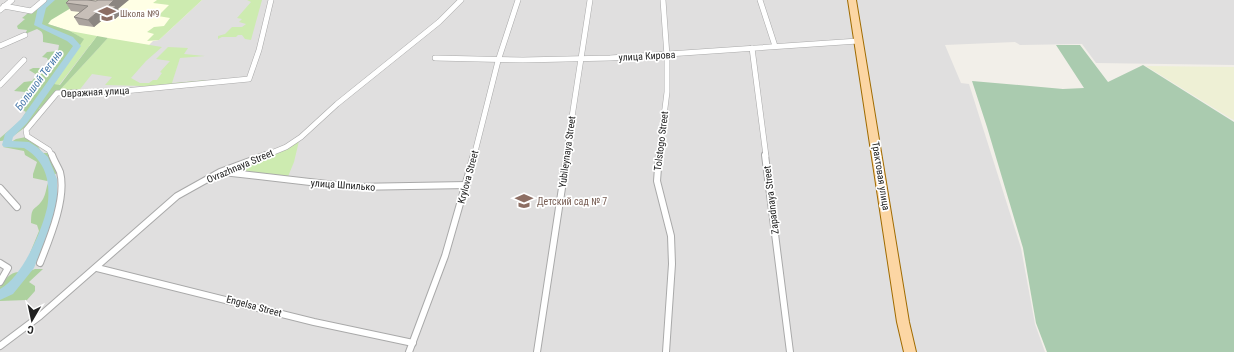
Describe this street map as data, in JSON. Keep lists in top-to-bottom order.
{
  "streets": {
    "main road": ["Трактовая улица"],
    "street": [
      "улица Кирова",
      "Овражная улица",
      "Tolstogo Street",
      "Yubileynaya Street",
      "Ovrazhnaya Street",
      "Krylova Street",
      "улица Шпилько",
      "Zapadnaya Street",
      "Engelsa Street"
    ]
  },
  "crossings": [
    ["улица Кирова", "Tolstogo Street"],
    ["улица Кирова", "Yubileynaya Street"],
    ["улица Кирова", "Трактовая улица"],
    ["улица Кирова", "Krylova Street"],
    ["улица Кирова", "Zapadnaya Street"],
    ["Ovrazhnaya Street", "улица Шпилько"],
    ["Ovrazhnaya Street", "Engelsa Street"],
    ["Krylova Street", "улица Шпилько"],
    ["Krylova Street", "Engelsa Street"]
  ],
  "water": ["Большой Тегинь"],
  "places": {
    "school or university": ["Школа №9", "Детский сад № 7"]
  },
  "north": "bottom"
}
